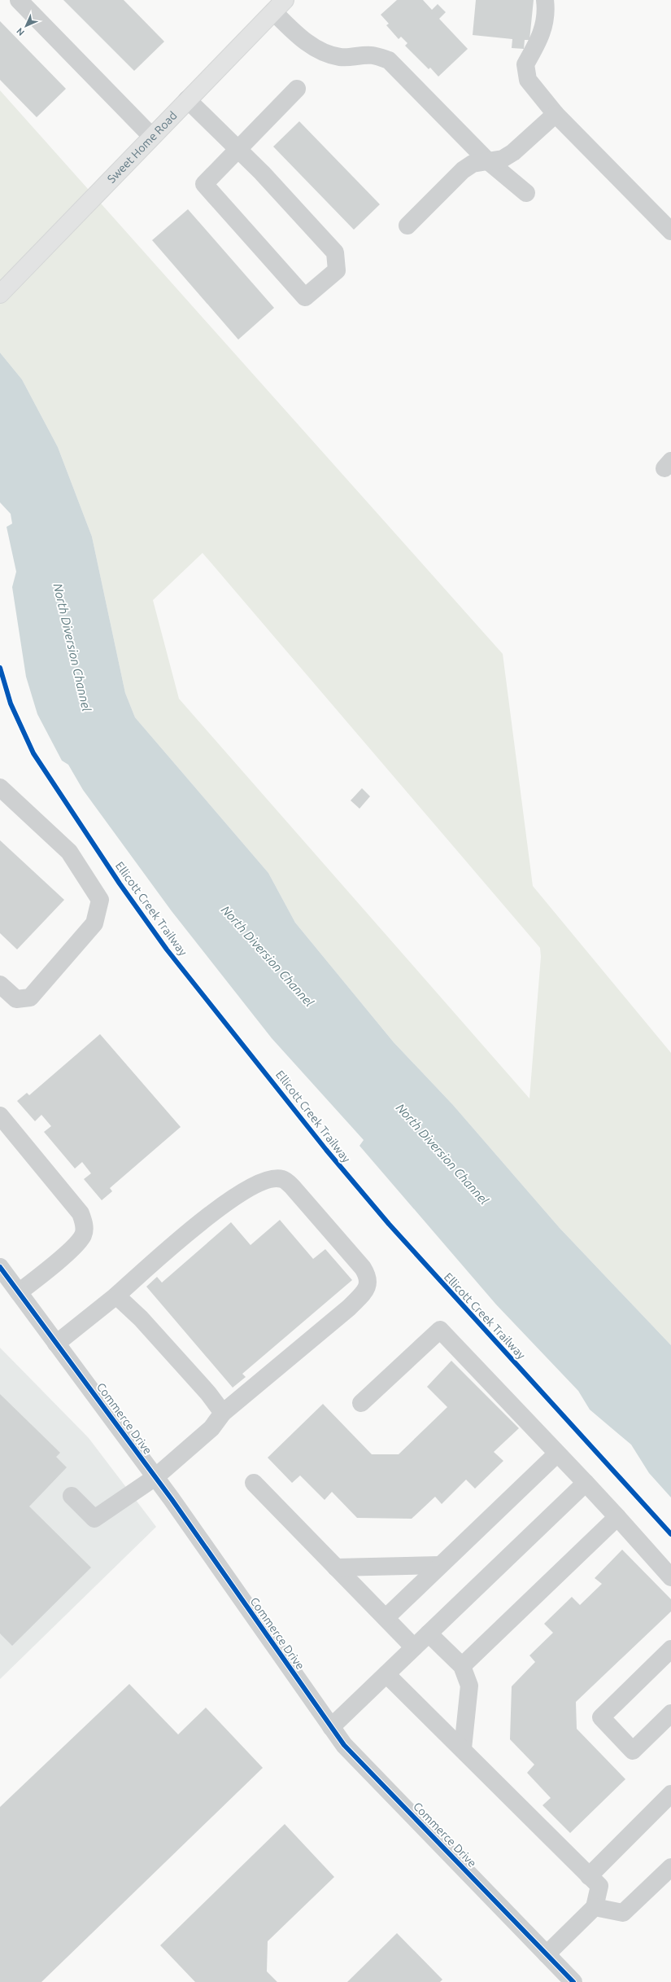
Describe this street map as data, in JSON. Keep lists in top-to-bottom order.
{
  "streets": {
    "main road": ["Sweet Home Road"],
    "street": ["Commerce Drive"],
    "cycle path": ["Ellicott Creek Trailway"]
  },
  "water": ["North Diversion Channel"],
  "north": "bottom left"
}
